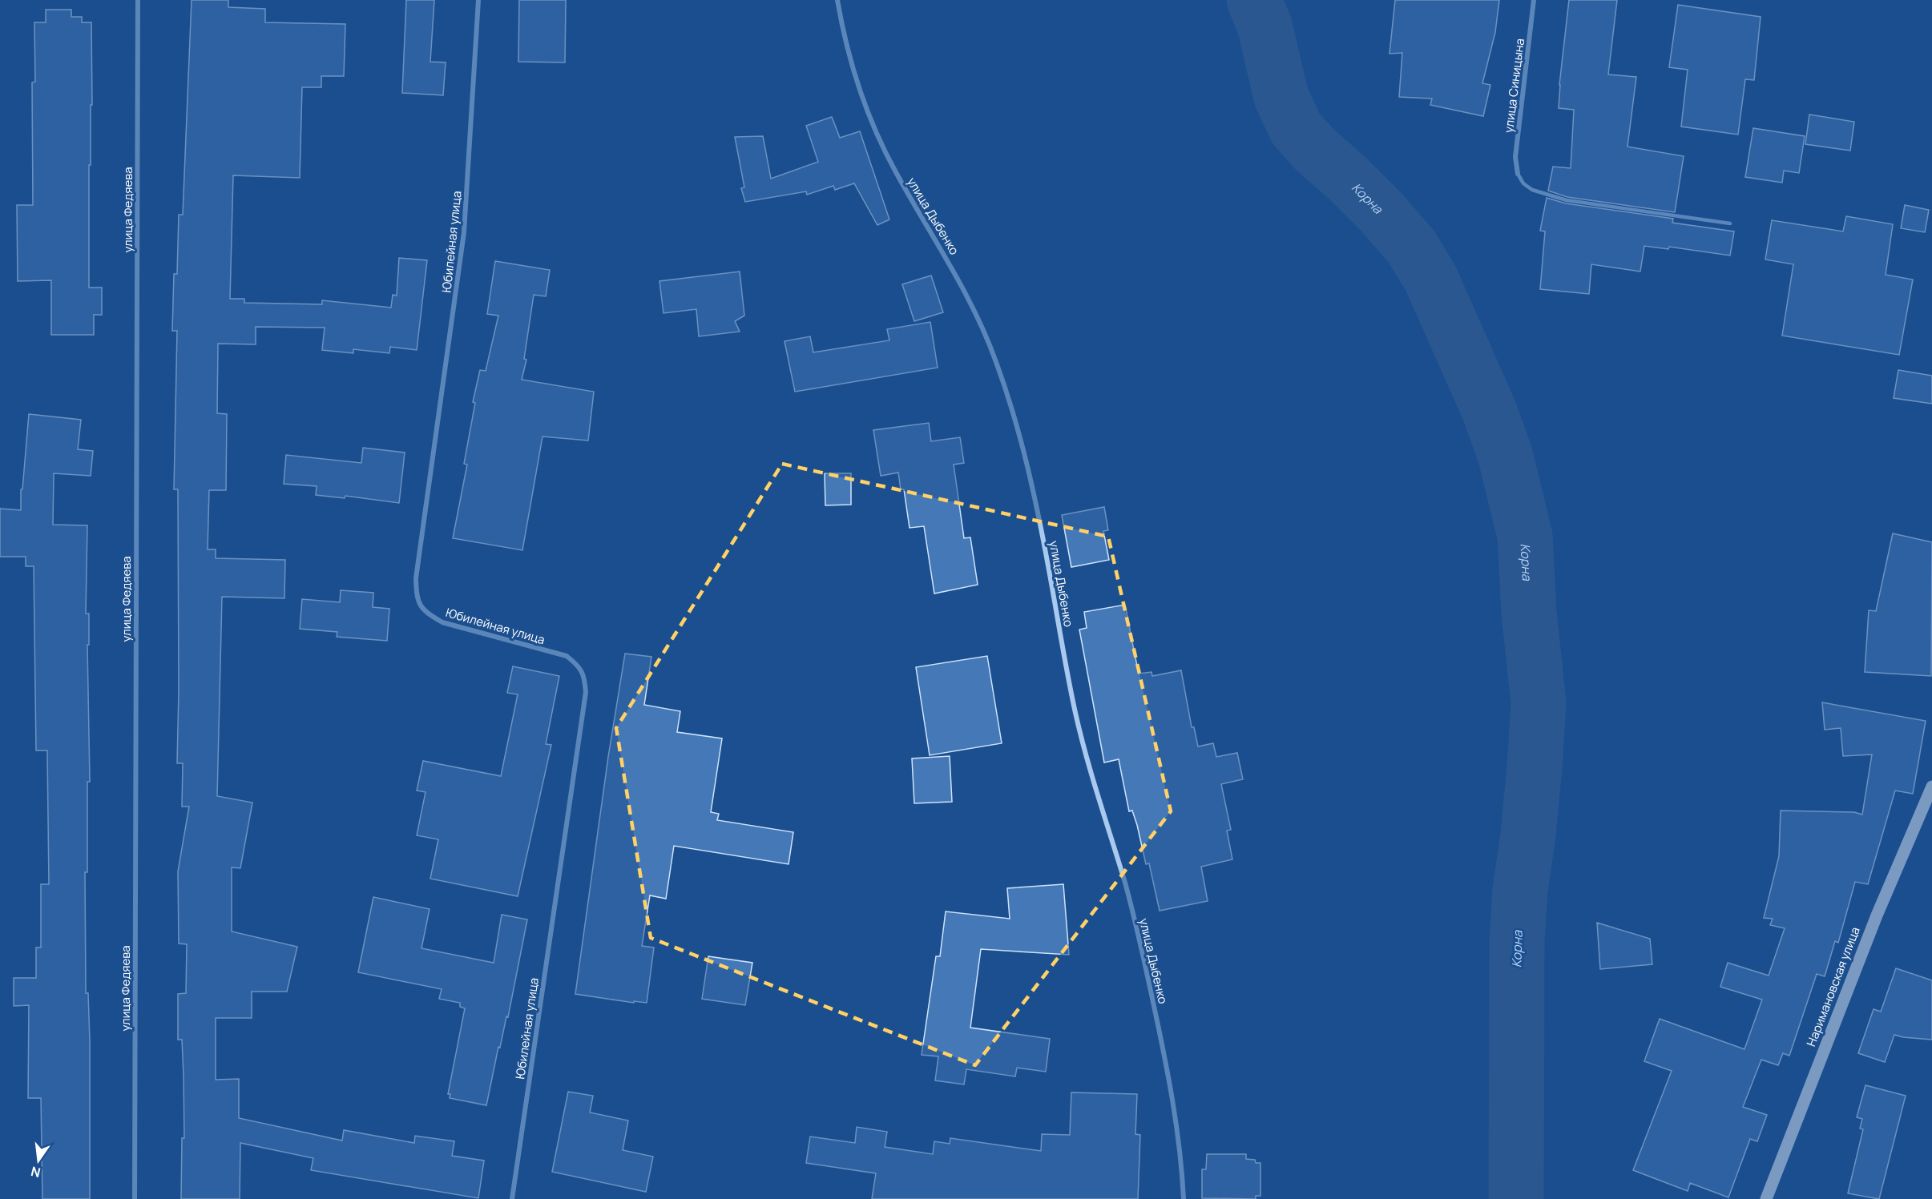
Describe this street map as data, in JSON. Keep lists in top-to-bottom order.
{
  "streets": {
    "main road": ["Наримановская улица"],
    "street": [
      "улица Синицына",
      "улица Федяева",
      "улица Дыбенко",
      "Юбилейная улица"
    ]
  },
  "water": ["Корна"],
  "north": "bottom"
}
